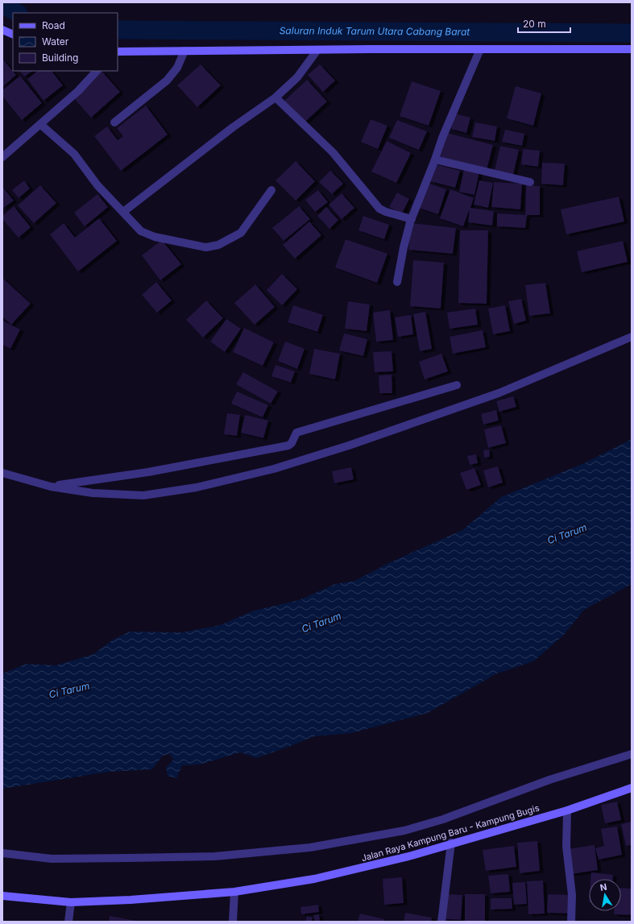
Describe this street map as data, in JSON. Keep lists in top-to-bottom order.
{
  "streets": {
    "street": ["Jalan Raya Kampung Baru - Kampung Bugis"]
  },
  "water": ["Saluran Induk Tarum Utara Cabang Barat", "Ci Tarum"],
  "legend": ["Road", "Water", "Building"],
  "scale_bar": "20 m",
  "north": "top"
}
